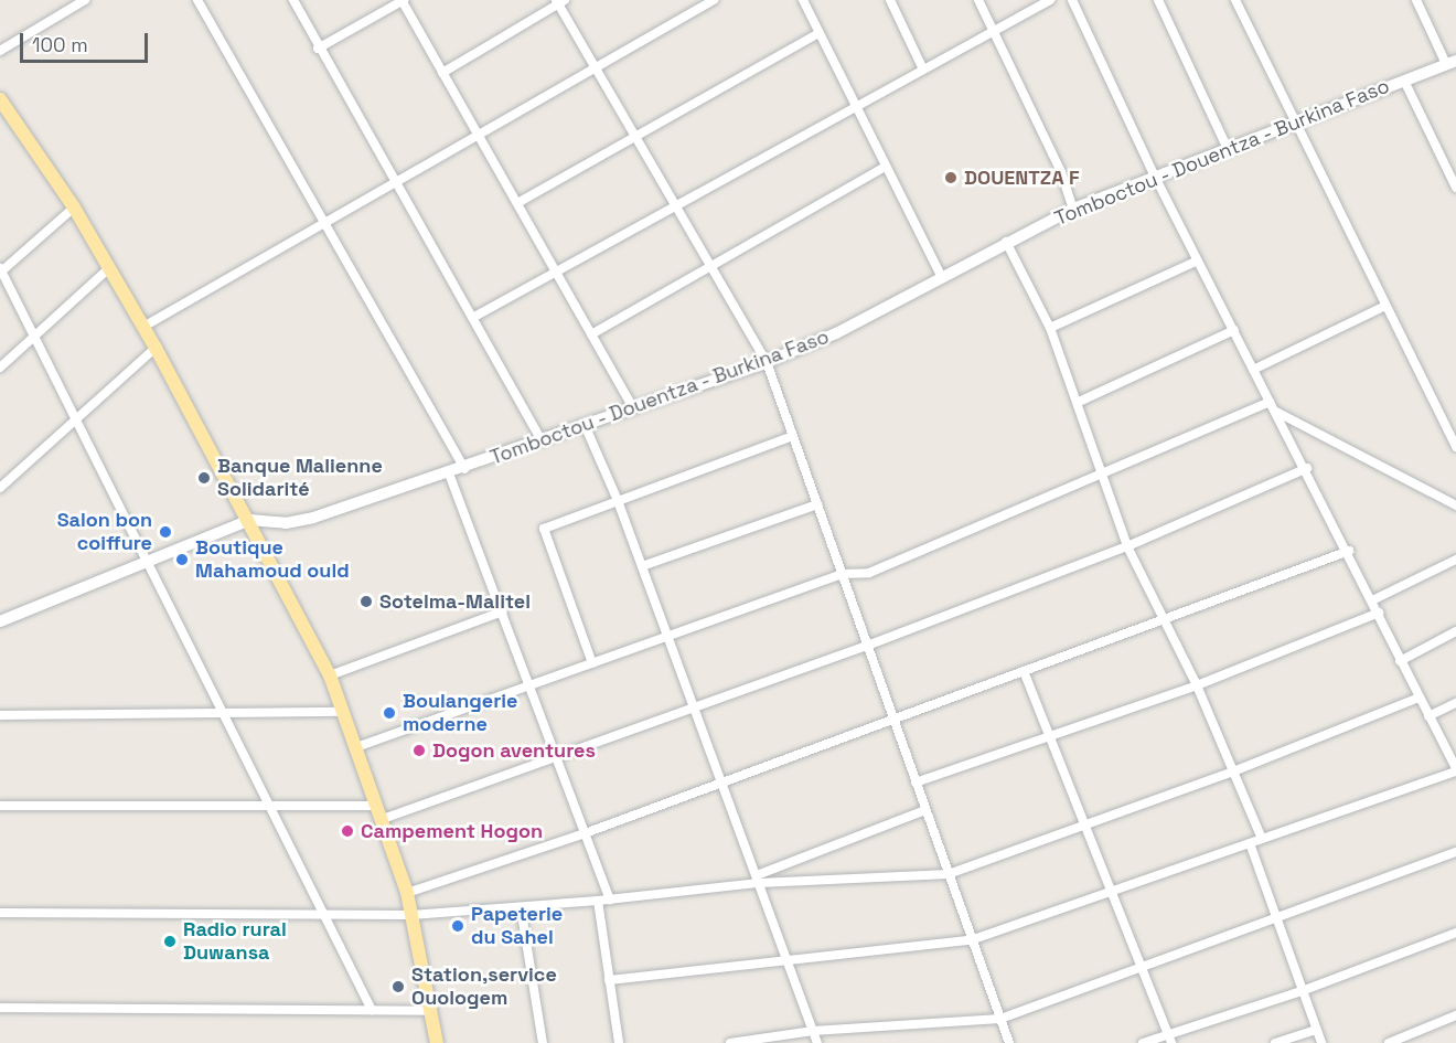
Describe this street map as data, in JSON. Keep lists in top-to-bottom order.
{
  "streets": {
    "main road": ["Tomboctou - Douentza - Burkina Faso"]
  },
  "places": [
    "DOUENTZA F",
    "Banque Malienne Solidarité",
    "Salon bon coiffure",
    "Boutique Mahamoud ould",
    "Sotelma-Malitel",
    "Boulangerie moderne",
    "Dogon aventures",
    "Campement Hogon",
    "Papeterie du Sahel",
    "Radio rural Duwansa",
    "Station,service Ouologem"
  ],
  "scale_bar": "100 m"
}
